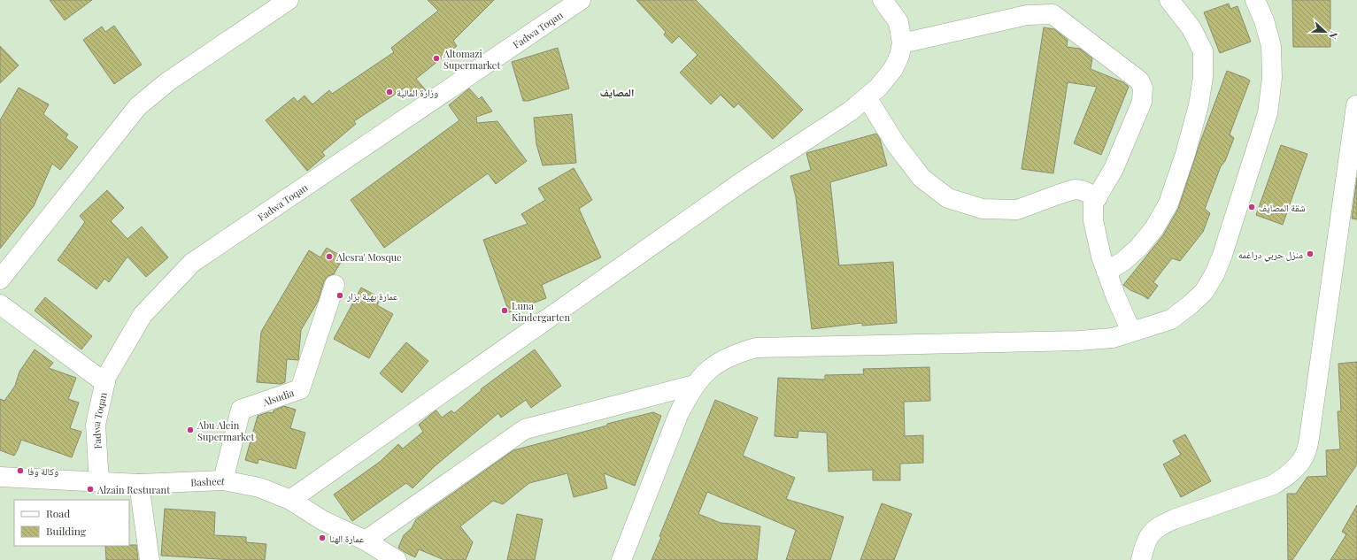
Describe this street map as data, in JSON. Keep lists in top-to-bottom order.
{
  "streets": {
    "street": ["Fadwa Toqan", "Alsudia", "Basheet"]
  },
  "crossings": [
    ["Fadwa Toqan", "Basheet"],
    ["Alsudia", "Basheet"]
  ],
  "districts": ["المصايف"],
  "places": [
    "Altomazi Supermarket",
    "وزارة المالية",
    "شقة المصايف",
    "منزل حربي دراغمه",
    "Alesra' Mosque",
    "عمارة بهية بزار",
    "Luna Kindergarten",
    "Abu Alein Supermarket",
    "وكالة وفا",
    "Alzain Resturant",
    "عمارة الهنا"
  ],
  "legend": ["Road", "Building"],
  "north": "right"
}
